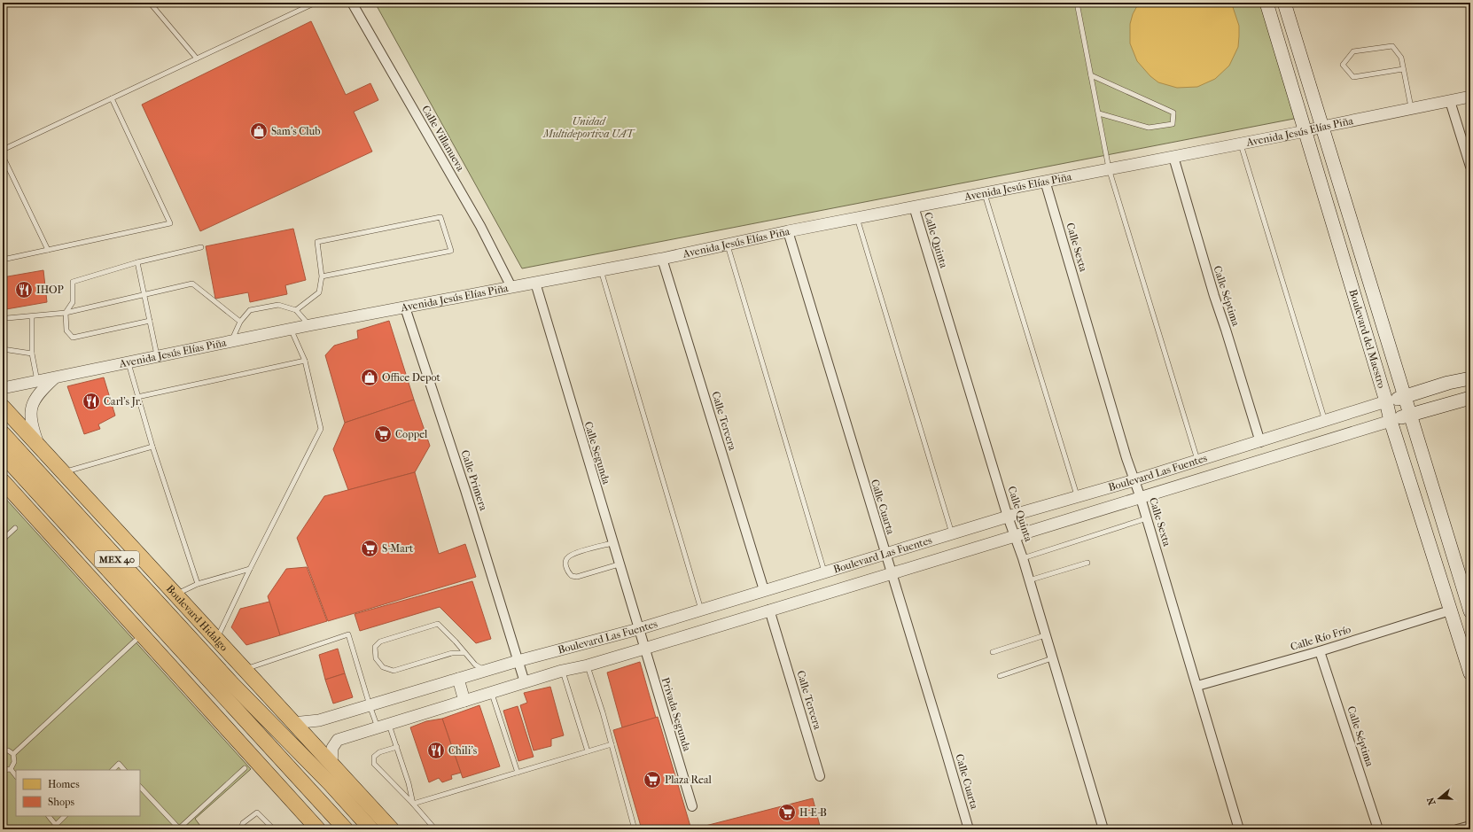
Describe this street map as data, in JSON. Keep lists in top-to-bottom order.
{
  "streets": {
    "main road": [
      "Boulevard del Maestro",
      "Boulevard Las Fuentes",
      "MEX 40",
      "Boulevard Hidalgo"
    ],
    "street": [
      "Avenida Jesús Elías Piña",
      "Calle Villanueva",
      "Calle Quinta",
      "Calle Sexta",
      "Calle Séptima",
      "Calle Tercera",
      "Calle Segunda",
      "Calle Primera",
      "Calle Cuarta",
      "Calle Río Frío",
      "Privada Segunda"
    ]
  },
  "crossings": [
    ["Avenida Jesús Elías Piña", "Calle Villanueva"],
    ["Avenida Jesús Elías Piña", "Calle Quinta"],
    ["Avenida Jesús Elías Piña", "Calle Sexta"],
    ["Avenida Jesús Elías Piña", "Calle Séptima"],
    ["Avenida Jesús Elías Piña", "Boulevard del Maestro"],
    ["Avenida Jesús Elías Piña", "Calle Tercera"],
    ["Avenida Jesús Elías Piña", "Calle Segunda"],
    ["Avenida Jesús Elías Piña", "Calle Primera"],
    ["Avenida Jesús Elías Piña", "Calle Cuarta"],
    ["Calle Quinta", "Boulevard Las Fuentes"],
    ["Calle Sexta", "Boulevard Las Fuentes"],
    ["Calle Sexta", "Calle Río Frío"],
    ["Calle Séptima", "Boulevard Las Fuentes"],
    ["Calle Séptima", "Calle Río Frío"],
    ["Boulevard del Maestro", "Boulevard Las Fuentes"],
    ["Boulevard del Maestro", "Calle Río Frío"],
    ["Calle Tercera", "Boulevard Las Fuentes"],
    ["Calle Segunda", "Boulevard Las Fuentes"],
    ["Calle Segunda", "Privada Segunda"],
    ["Boulevard Las Fuentes", "Calle Primera"],
    ["Boulevard Las Fuentes", "Calle Cuarta"],
    ["Boulevard Las Fuentes", "Boulevard Hidalgo"],
    ["Boulevard Las Fuentes", "Privada Segunda"]
  ],
  "parks": ["Unidad Multideportiva UAT"],
  "places": {
    "shop": ["Sam's Club", "Office Depot"],
    "restaurant": ["IHOP", "Carl's Jr.", "Chili's"],
    "supermarket": [
      "Coppel",
      "S-Mart",
      "Plaza Real",
      "H-E-B"
    ]
  },
  "legend": ["Homes", "Shops"],
  "north": "left"
}
